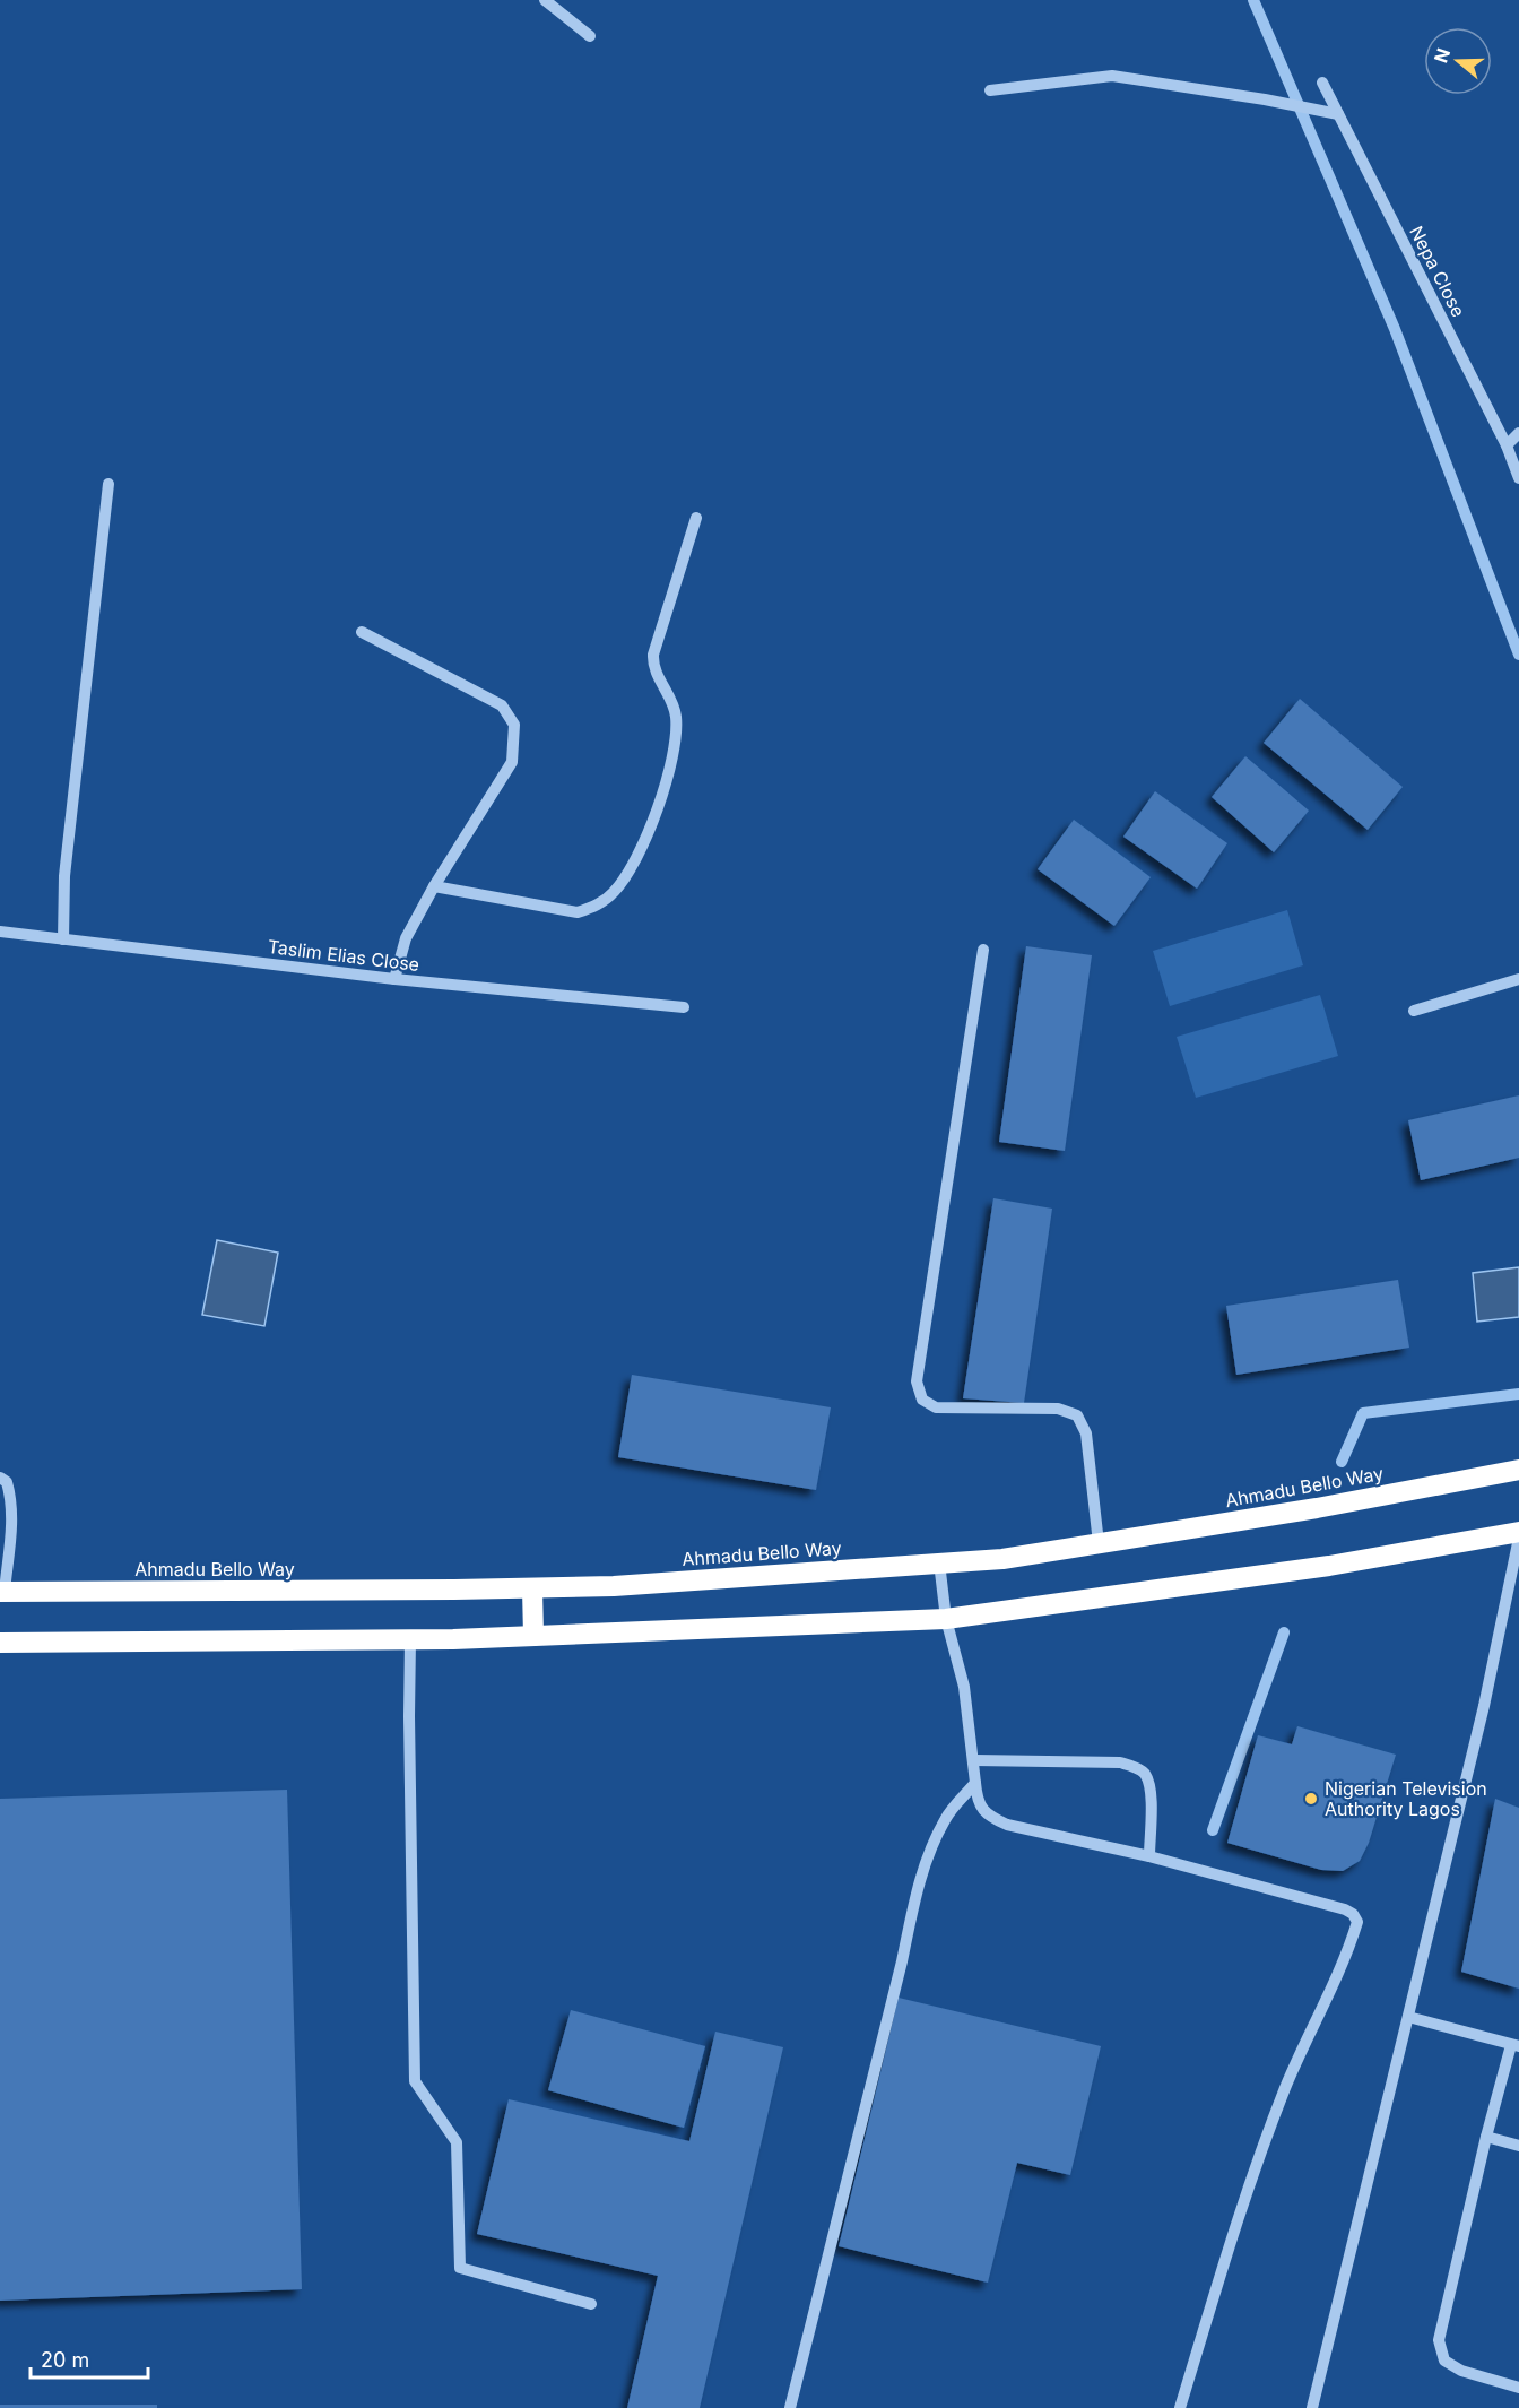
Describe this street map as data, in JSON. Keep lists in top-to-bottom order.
{
  "streets": {
    "highway": ["Ahmadu Bello Way"],
    "street": ["Nepa Close", "Taslim Elias Close"]
  },
  "places": ["Nigerian Television Authority Lagos"],
  "scale_bar": "20 m",
  "north": "left"
}
